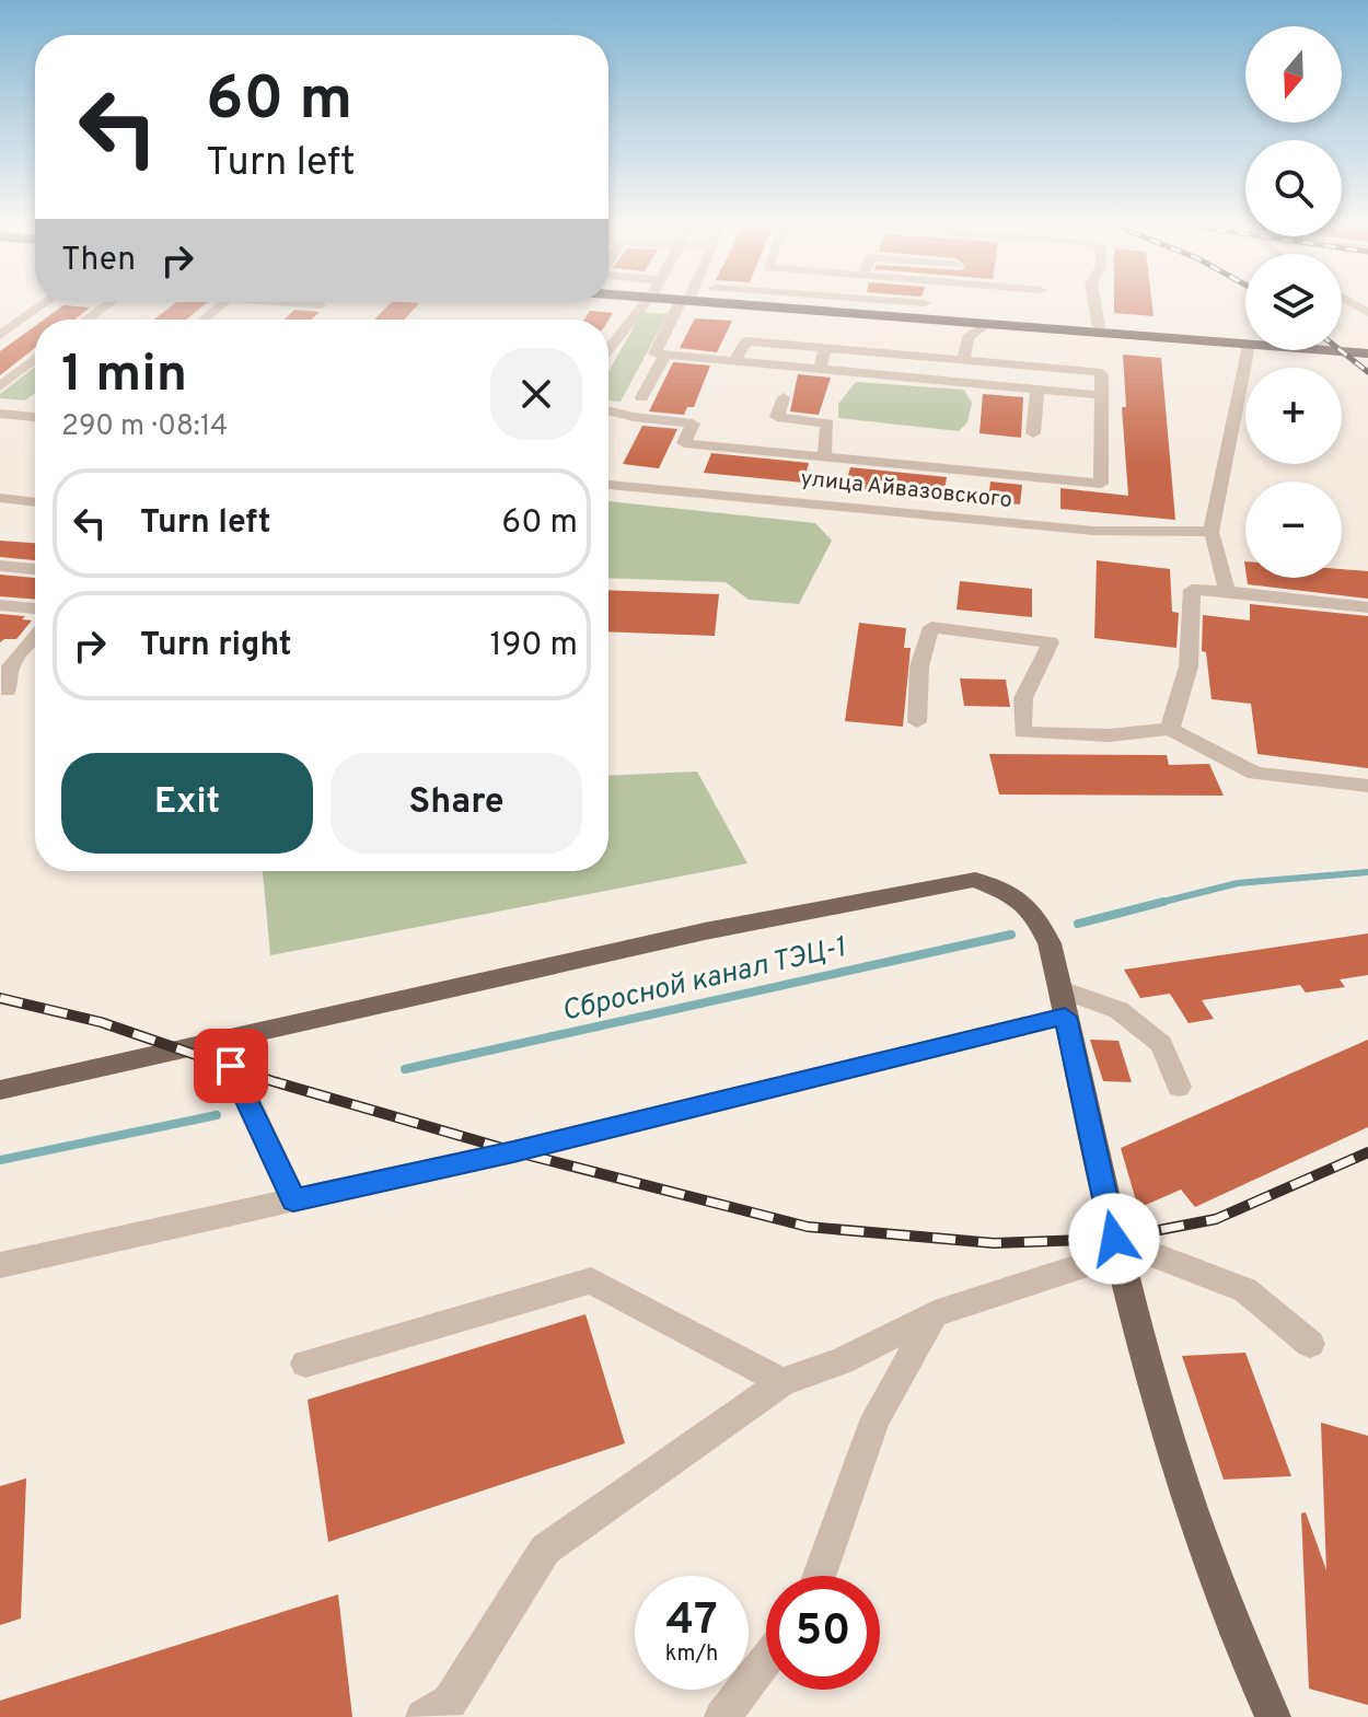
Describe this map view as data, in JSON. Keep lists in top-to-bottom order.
{
  "streets": {
    "street": ["улица Айвазовского"]
  },
  "water": ["Сбросной канал ТЭЦ-1"],
  "north": "bottom",
  "page": {
    "map_buttons": ["+", "−"],
    "turn": ["60 m", "Turn left"],
    "then": "Then",
    "heading": ["1 min", "290 m · 08:14"],
    "list": [
      {
        "name": "Turn left",
        "value": "60 m"
      },
      {
        "name": "Turn right",
        "value": "190 m"
      }
    ],
    "buttons": ["Exit", "Share"],
    "speed": "47 km/h",
    "limit": "50"
  }
}
